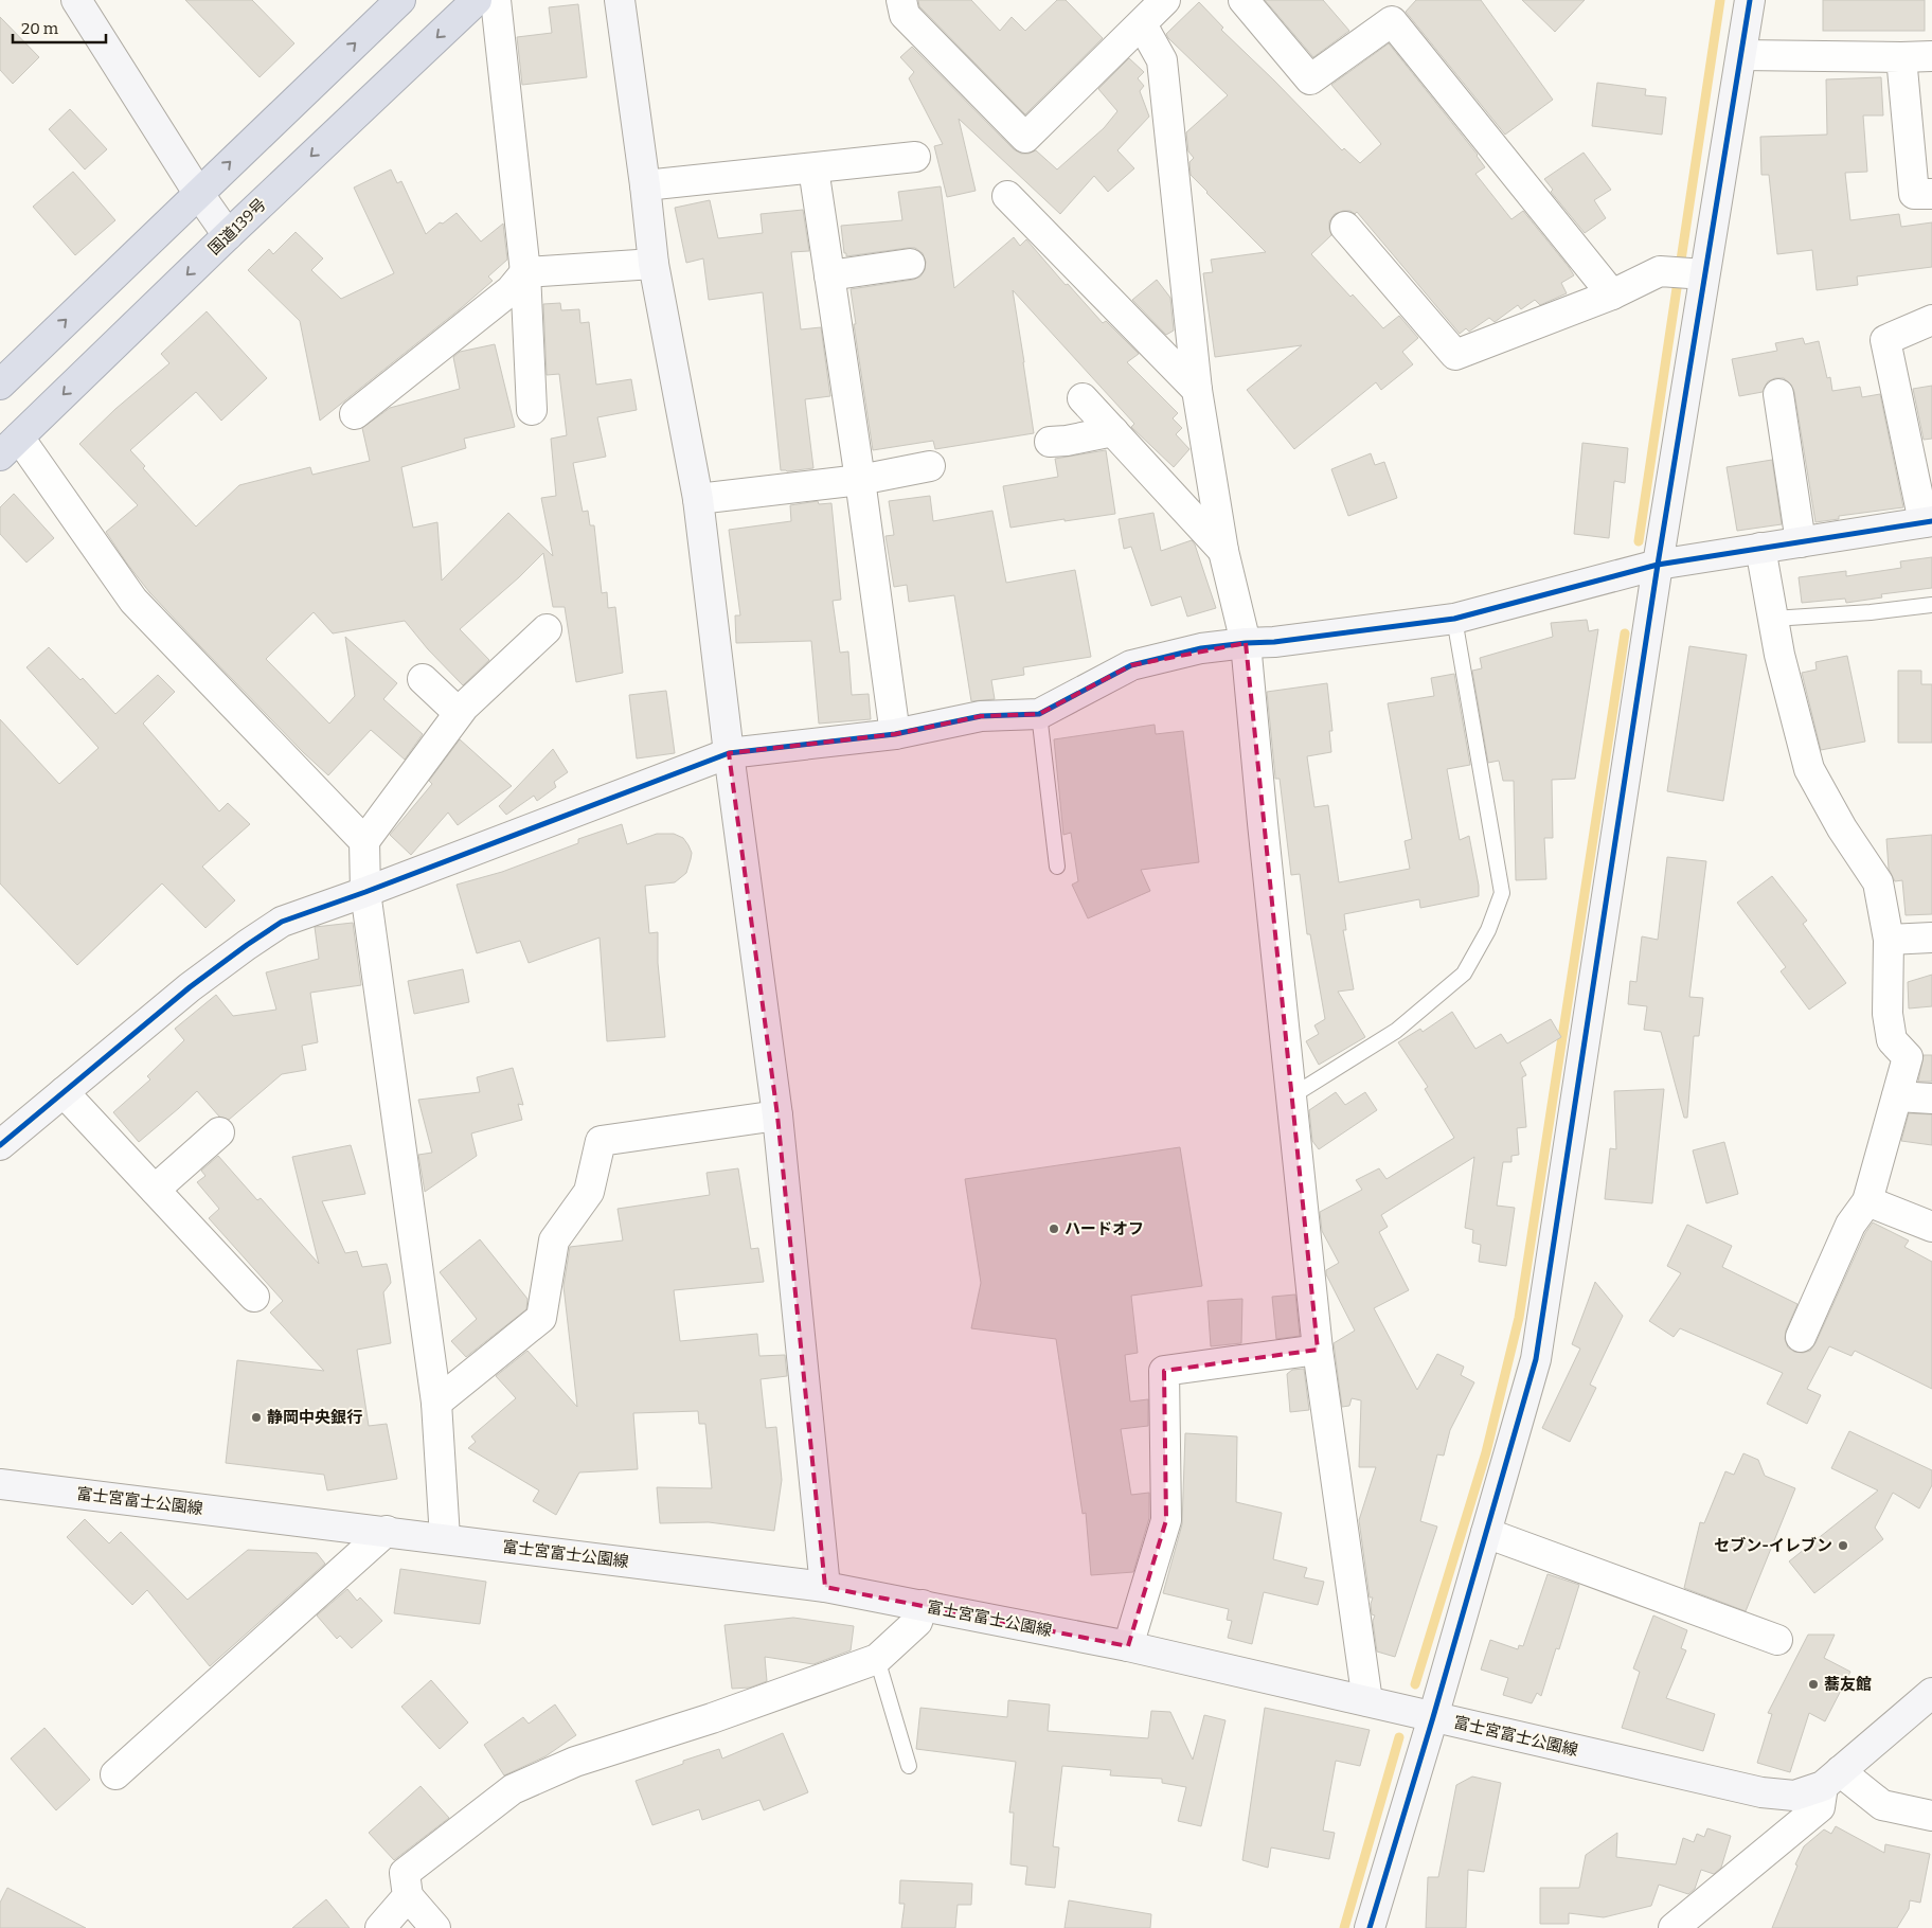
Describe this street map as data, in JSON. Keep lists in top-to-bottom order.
{
  "streets": {
    "highway": ["国道139号"],
    "street": ["富士宮富士公園線"]
  },
  "places": [
    "ハードオフ",
    "静岡中央銀行",
    "セブン-イレブン",
    "蕎友館"
  ],
  "scale_bar": "20 m"
}
